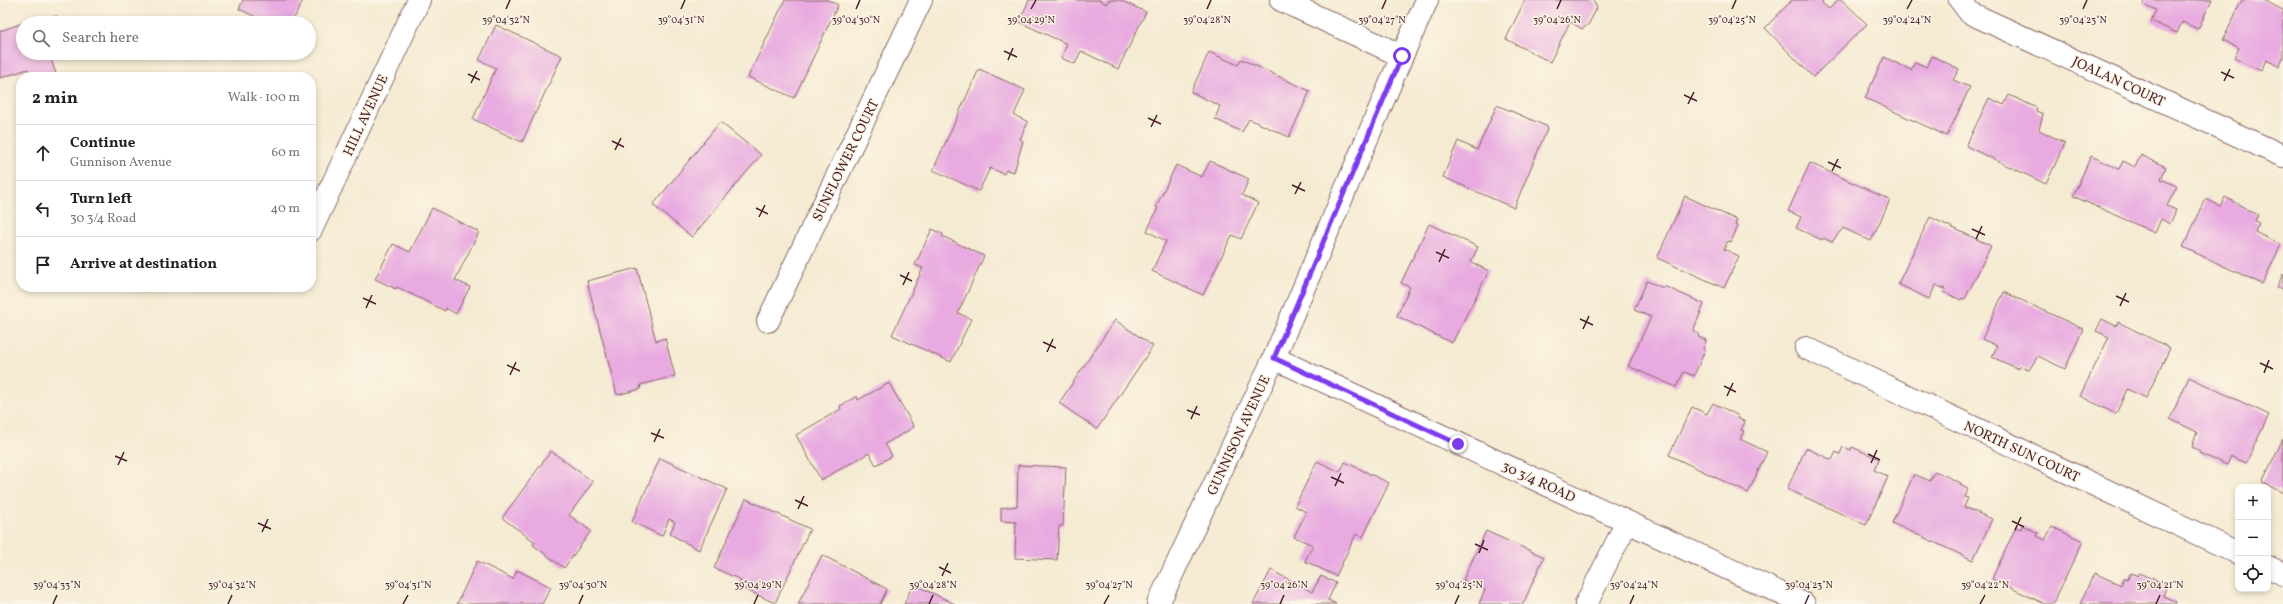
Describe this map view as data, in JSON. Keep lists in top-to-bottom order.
{
  "streets": {
    "street": [
      "JOALAN COURT",
      "HILL AVENUE",
      "SUNFLOWER COURT",
      "GUNNISON AVENUE",
      "NORTH SUN COURT",
      "30 3/4 ROAD"
    ]
  },
  "crossings": [
    ["GUNNISON AVENUE", "30 3/4 ROAD"]
  ],
  "page": {
    "search": "Search here",
    "heading": ["2 min", "Walk · 100 m"],
    "list": [
      ["Continue", "Gunnison Avenue", "60 m"],
      ["Turn left", "30 3/4 Road", "40 m"],
      "Arrive at destination"
    ],
    "map_buttons": ["+", "−"]
  },
  "coordinates": [
    "39°04'32\"N",
    "39°04'31\"N",
    "39°04'30\"N",
    "39°04'29\"N",
    "39°04'28\"N",
    "39°04'27\"N",
    "39°04'26\"N",
    "39°04'25\"N",
    "39°04'24\"N",
    "39°04'23\"N",
    "39°04'33\"N",
    "39°04'22\"N",
    "39°04'21\"N"
  ]
}
